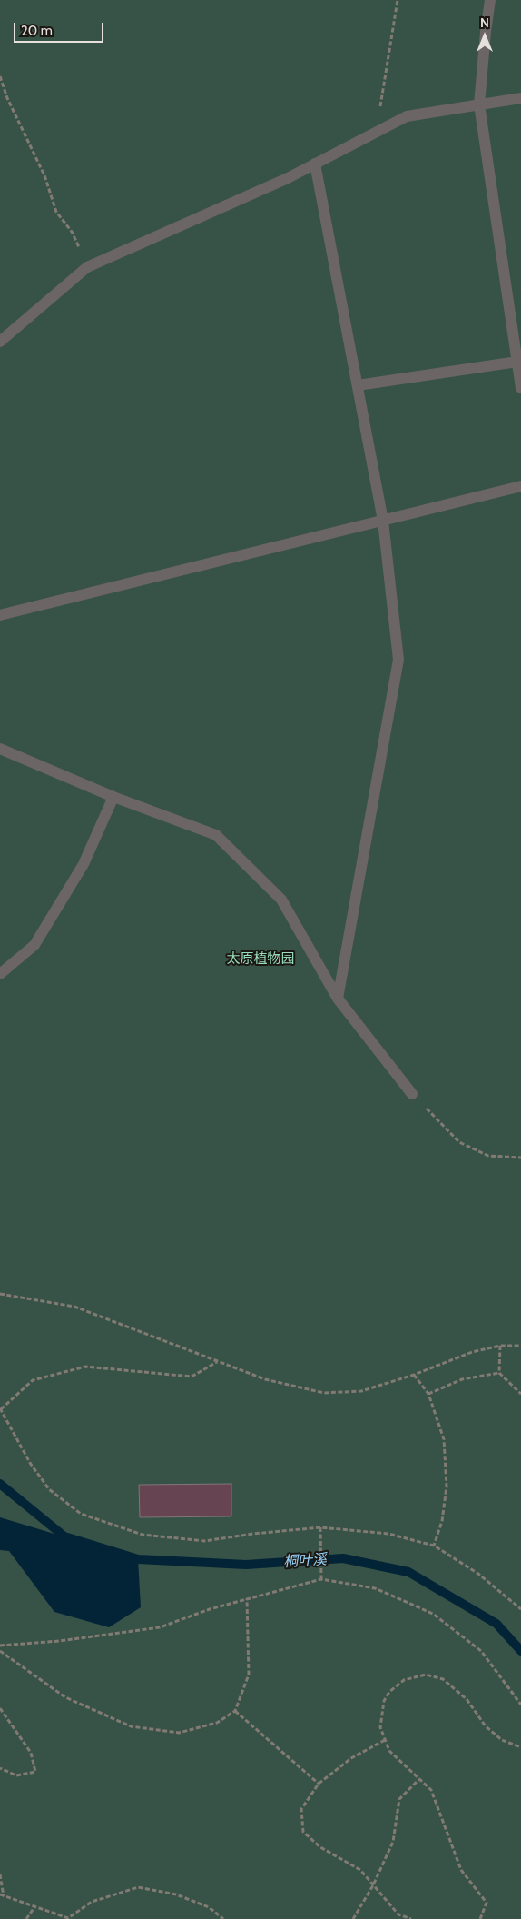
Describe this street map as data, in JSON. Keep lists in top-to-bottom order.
{
  "water": ["桐叶溪"],
  "parks": ["太原植物园"],
  "scale_bar": "20 m",
  "north": "top"
}
